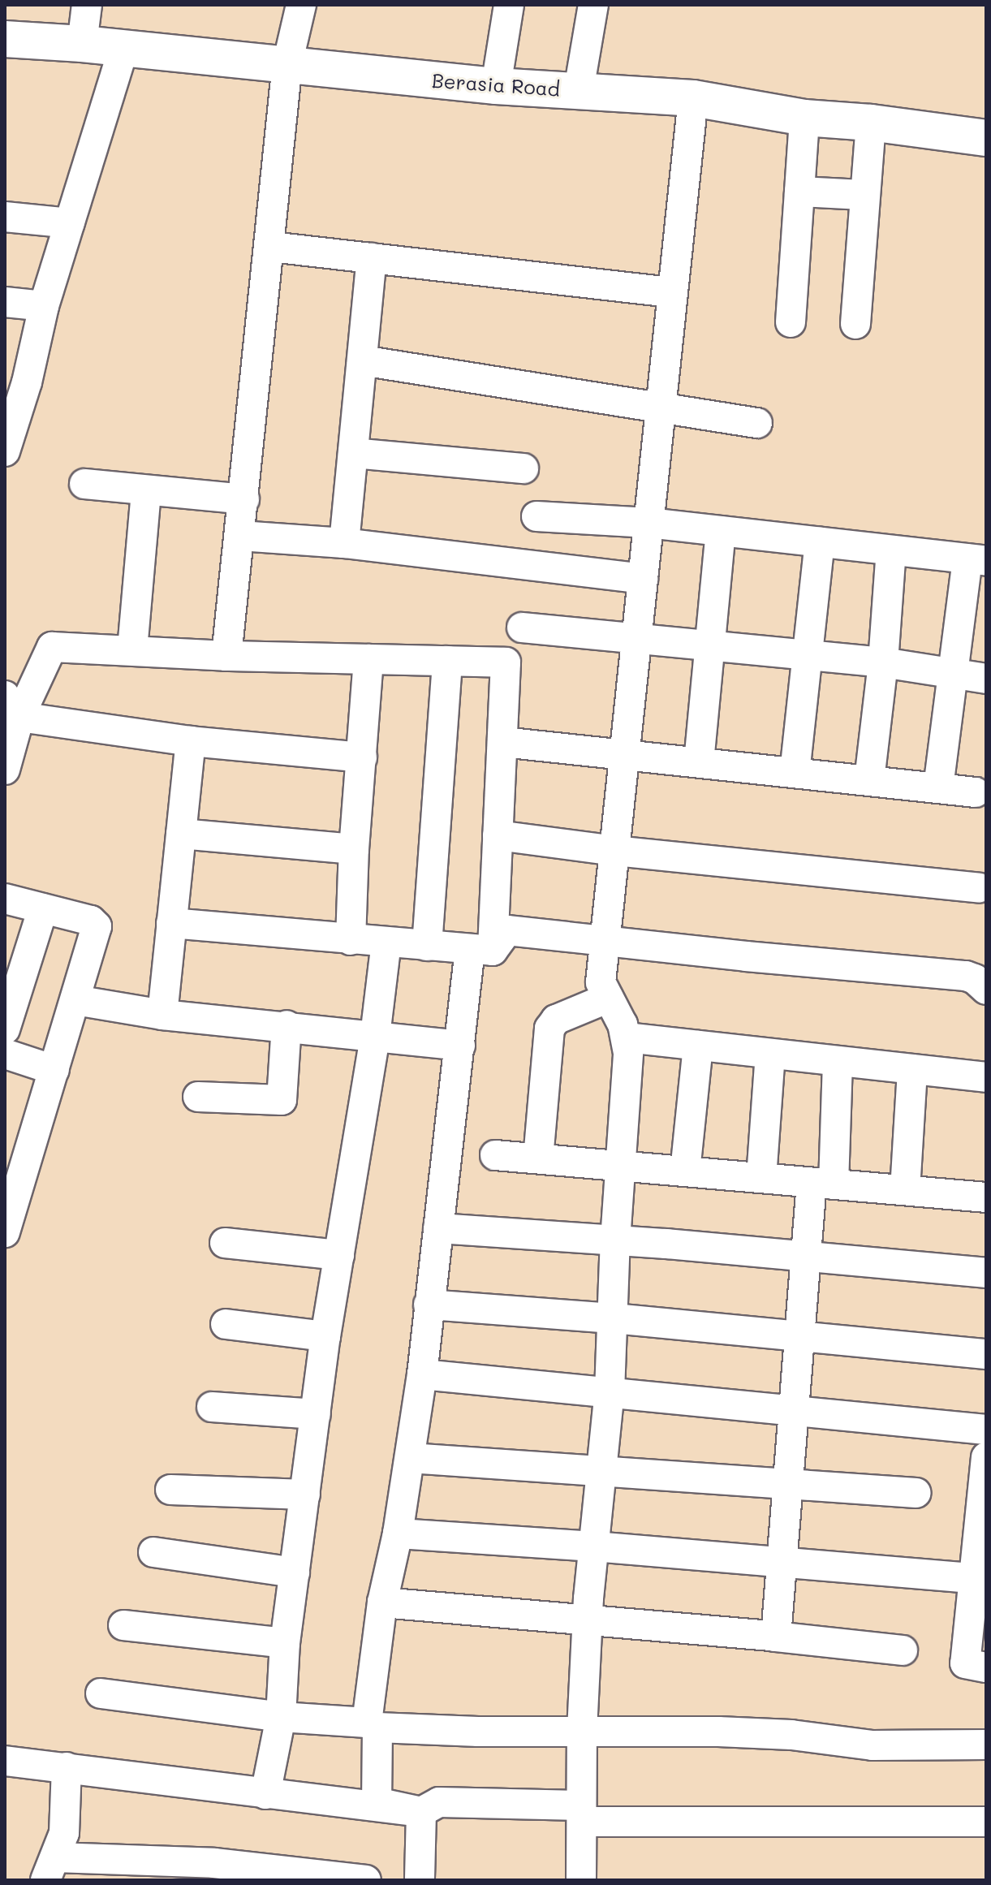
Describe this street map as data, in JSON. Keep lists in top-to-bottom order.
{
  "streets": {
    "main road": ["Berasia Road"]
  }
}
